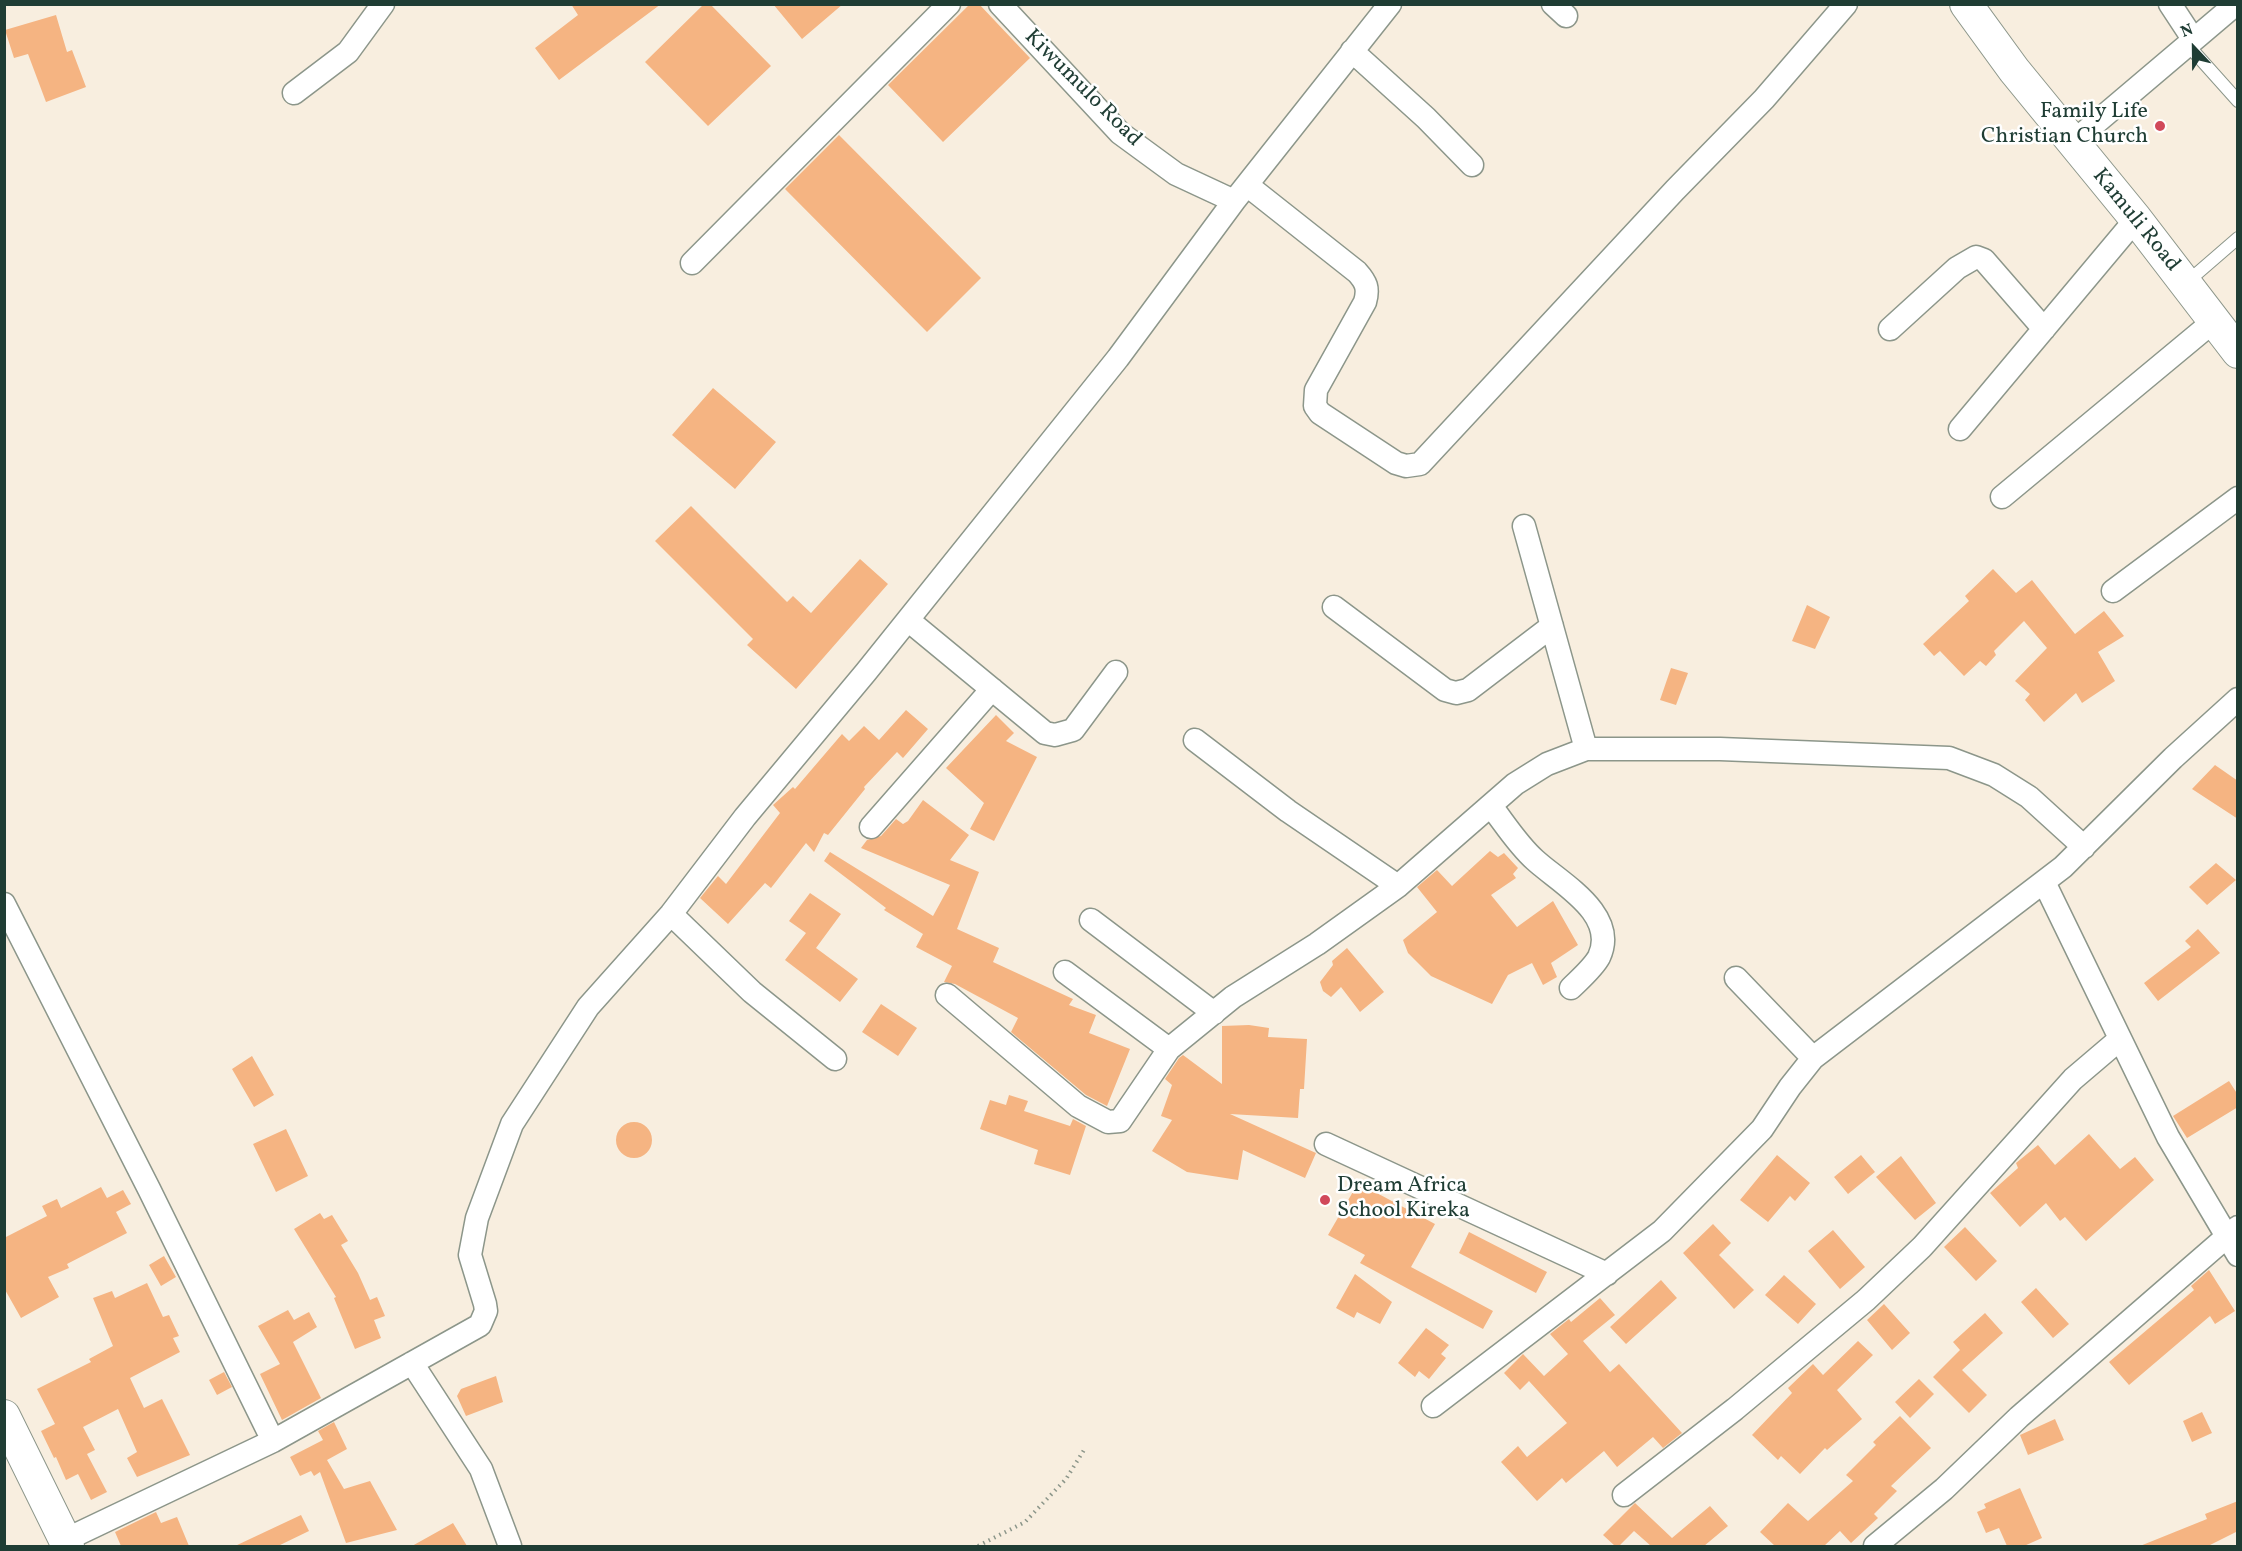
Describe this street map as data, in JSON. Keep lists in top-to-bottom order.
{
  "streets": {
    "street": ["Kiwumulo Road", "Kamuli Road"]
  },
  "places": ["Family Life Christian Church", "Dream Africa School Kireka"],
  "north": "top"
}
